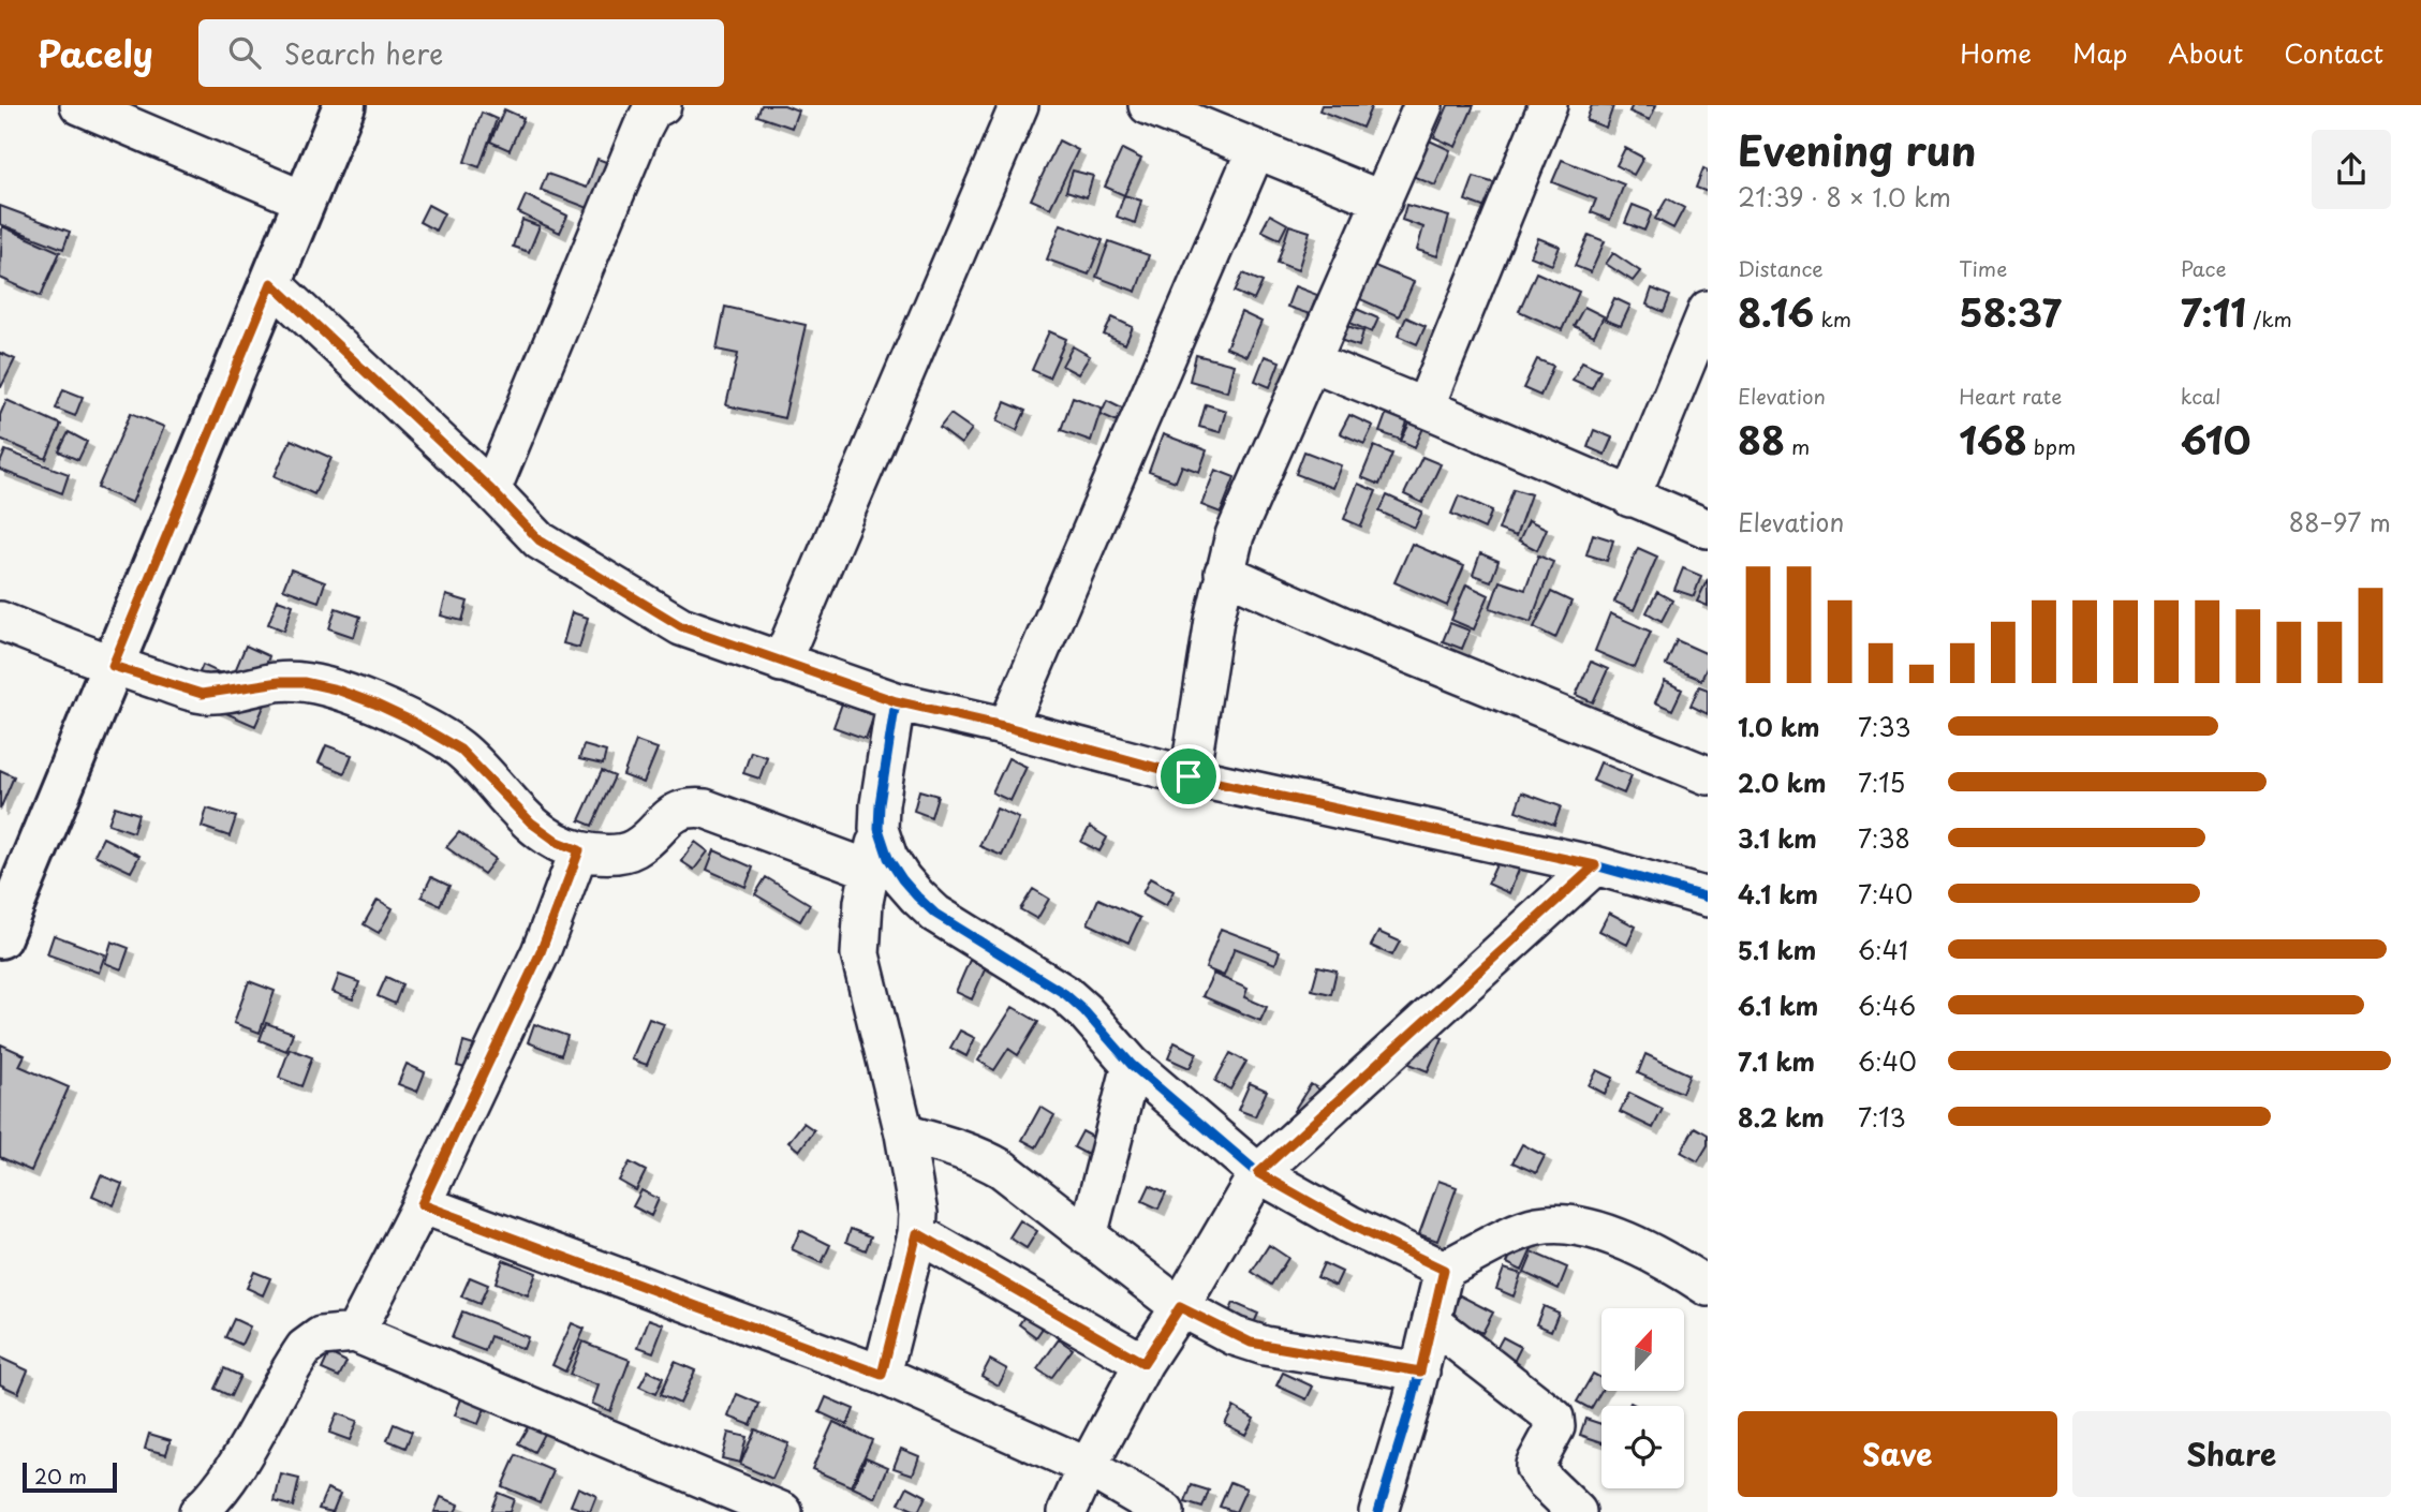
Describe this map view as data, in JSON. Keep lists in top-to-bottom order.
{
  "scale_bar": "20 m",
  "north": "top",
  "page": {
    "header": "Pacely",
    "search": "Search here",
    "nav": [
      "Home",
      "Map",
      "About",
      "Contact"
    ],
    "heading": ["Evening run", "21:39 · 8 × 1.0 km"],
    "stats": [
      ["Distance", "8.16 km"],
      ["Time", "58:37"],
      ["Pace", "7:11 /km"],
      ["Elevation", "88 m"],
      ["Heart rate", "168 bpm"],
      ["kcal", "610"]
    ],
    "chart": ["Elevation", "88–97 m"],
    "list": [
      {
        "name": "1.0 km",
        "note": "7:33"
      },
      {
        "name": "2.0 km",
        "note": "7:15"
      },
      {
        "name": "3.1 km",
        "note": "7:38"
      },
      {
        "name": "4.1 km",
        "note": "7:40"
      },
      {
        "name": "5.1 km",
        "note": "6:41"
      },
      {
        "name": "6.1 km",
        "note": "6:46"
      },
      {
        "name": "7.1 km",
        "note": "6:40"
      },
      {
        "name": "8.2 km",
        "note": "7:13"
      }
    ],
    "buttons": ["Save", "Share"],
    "scale": "20 m"
  }
}
